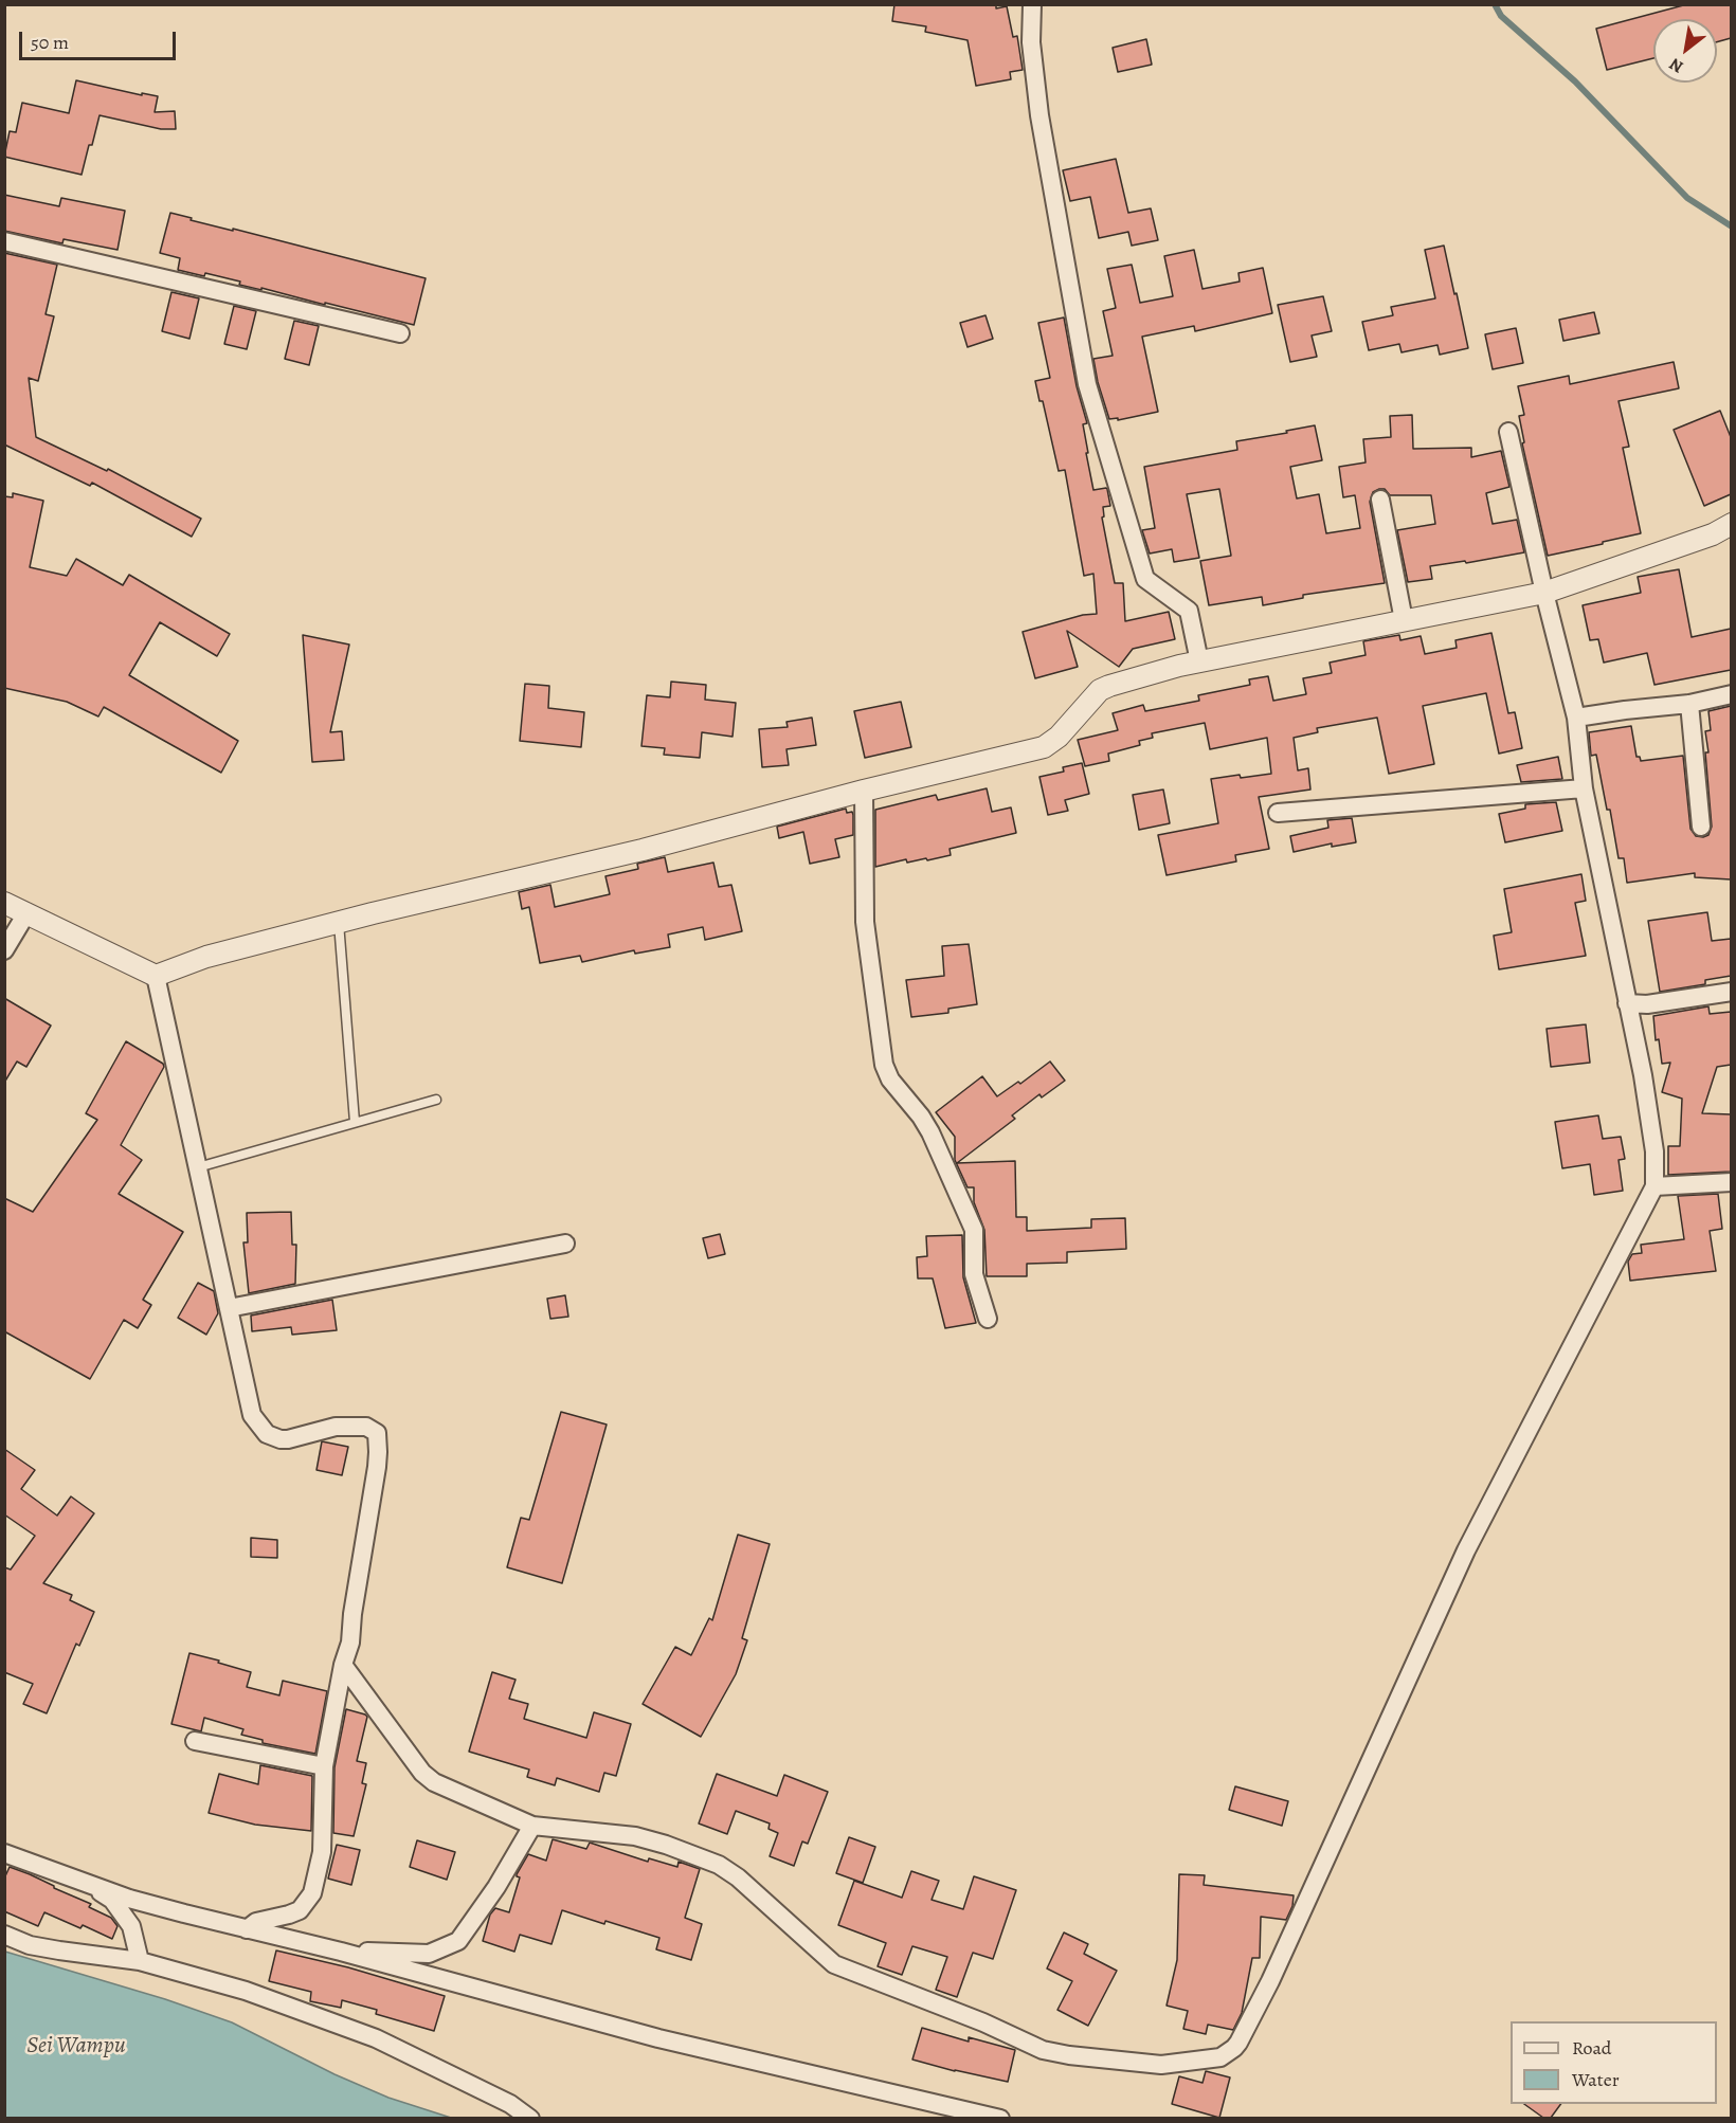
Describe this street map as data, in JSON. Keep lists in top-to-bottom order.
{
  "water": ["Sei Wampu"],
  "legend": ["Road", "Water"],
  "scale_bar": "50 m",
  "north": "bottom left"
}
